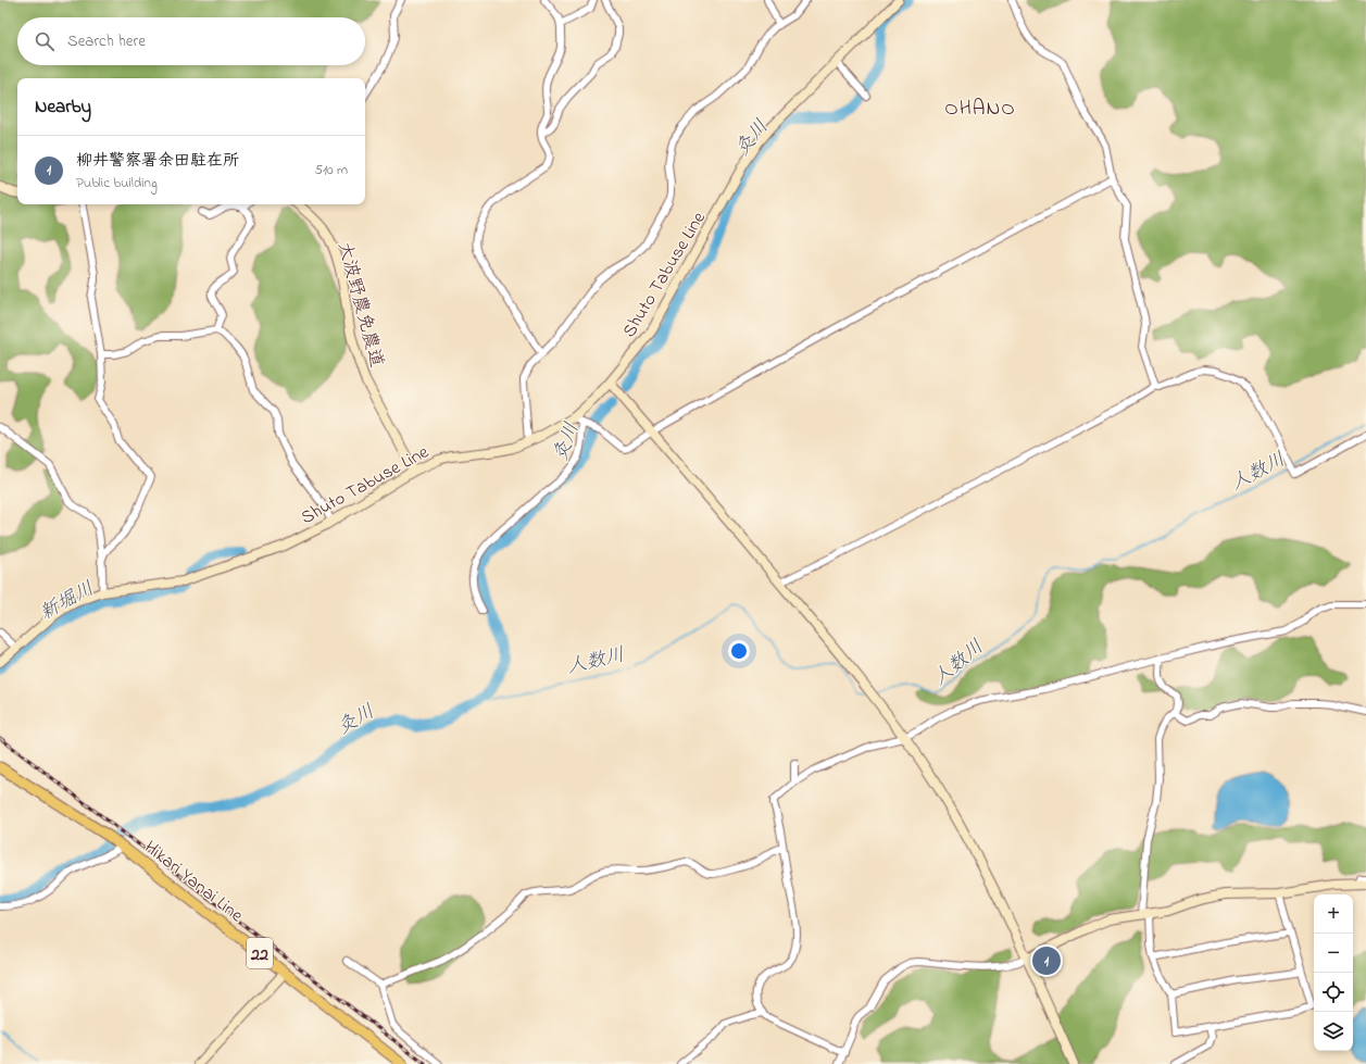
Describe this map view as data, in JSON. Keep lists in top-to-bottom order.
{
  "streets": {
    "main road": ["Hikari Yanai Line", "22"],
    "street": ["Shuto Tabuse Line", "大波野農免農道"]
  },
  "crossings": [
    ["Shuto Tabuse Line", "大波野農免農道"]
  ],
  "districts": ["OHANO"],
  "water": ["灸川", "人数川", "新堀川"],
  "page": {
    "search": "Search here",
    "heading": "Nearby",
    "list": [
      {
        "mark": "1",
        "name": "柳井警察署余田駐在所",
        "note": "Public building",
        "value": "510 m"
      }
    ],
    "map_buttons": ["+", "−"],
    "pins": "1"
  }
}
